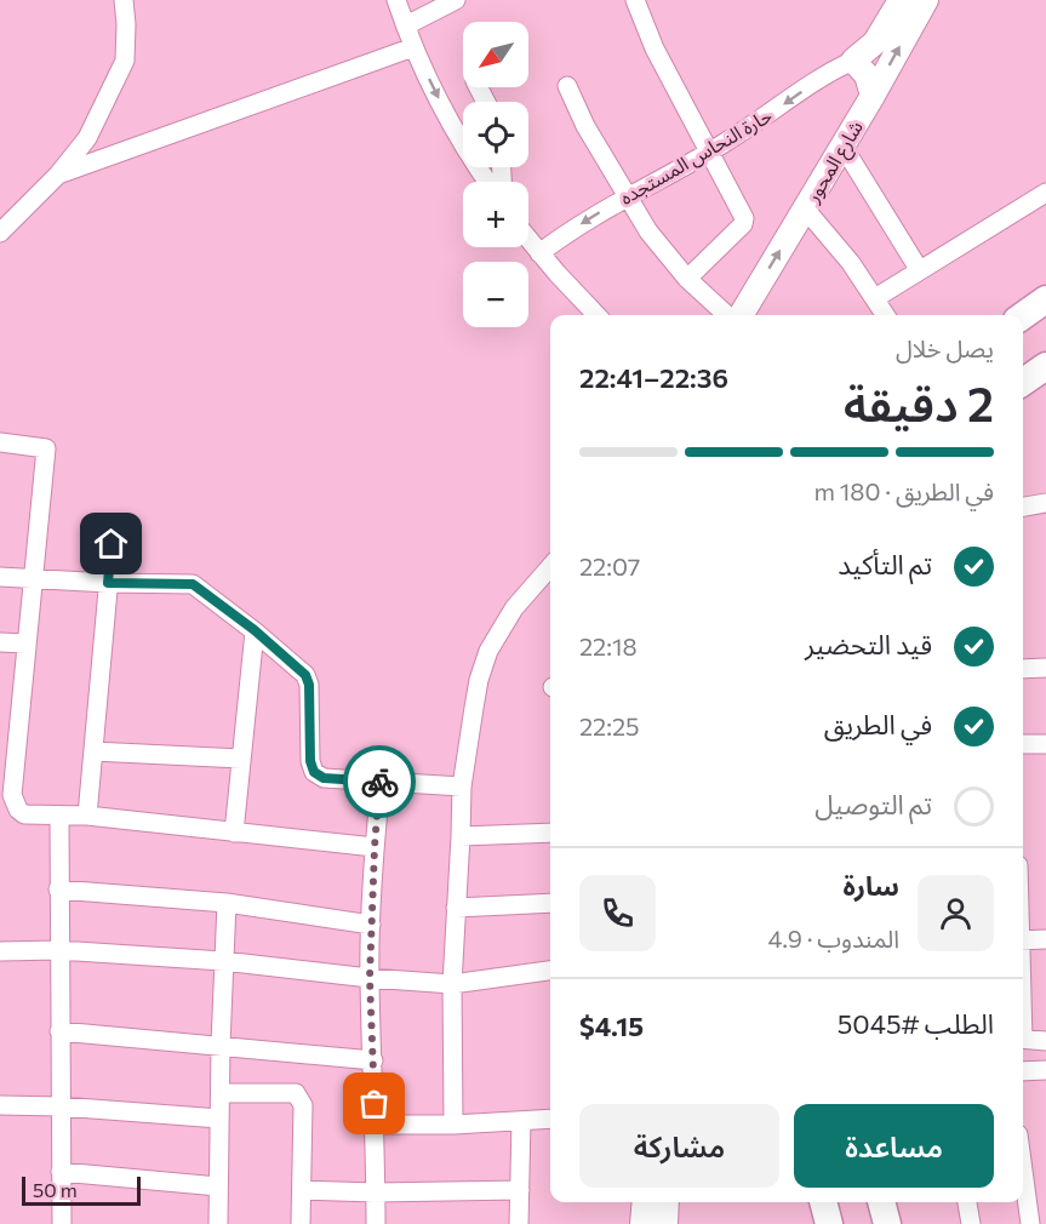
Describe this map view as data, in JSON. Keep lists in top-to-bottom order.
{
  "streets": {
    "main road": ["شارع المحور"],
    "street": ["حارة النحاس المستجده"]
  },
  "one_way": ["حارة النحاس المستجده"],
  "scale_bar": "50 m",
  "north": "bottom left",
  "page": {
    "map_buttons": ["+", "−"],
    "heading": ["2 دقيقة", "يصل خلال", "22:36–22:41"],
    "panel": [
      "سارة",
      "المندوب · 4.9",
      "الطلب #5045",
      "$4.15"
    ],
    "bar": "في الطريق · 180 m",
    "list": [
      ["تم التأكيد", "22:07"],
      ["قيد التحضير", "22:18"],
      ["في الطريق", "22:25"],
      "تم التوصيل"
    ],
    "buttons": ["مساعدة", "مشاركة"],
    "scale": "50 m"
  }
}
